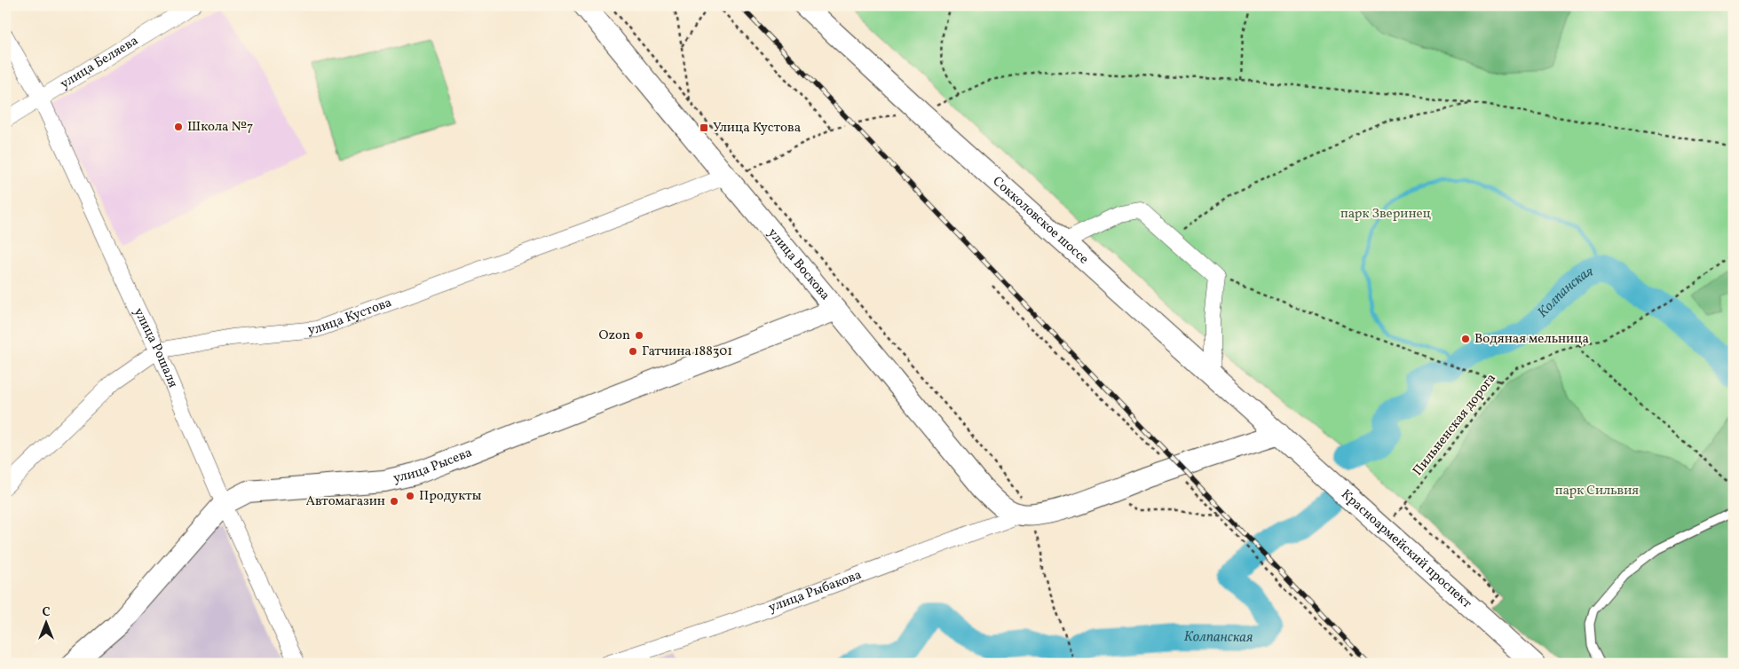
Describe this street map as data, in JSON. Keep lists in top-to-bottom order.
{
  "streets": {
    "main road": [
      "Сокколовское шоссе",
      "улица Воскова",
      "улица Рысева",
      "Красноармейский проспект"
    ],
    "street": [
      "улица Беляева",
      "улица Кустова",
      "улица Рошаля",
      "улица Рыбакова"
    ],
    "path": ["Пильненская дорога"]
  },
  "crossings": [
    ["улица Беляева", "улица Рошаля"],
    ["Сокколовское шоссе", "Красноармейский проспект"],
    ["улица Воскова", "улица Кустова"],
    ["улица Воскова", "улица Рысева"],
    ["улица Воскова", "улица Рыбакова"],
    ["улица Кустова", "улица Рошаля"],
    ["улица Рошаля", "улица Рысева"]
  ],
  "water": ["Колпанская"],
  "parks": ["парк Зверинец", "парк Сильвия"],
  "places": {
    "other": [
      "Школа №7",
      "Ozon",
      "Водяная мельница",
      "Гатчина 188301",
      "Продукты",
      "Автомагазин"
    ],
    "transit": ["Улица Кустова"]
  },
  "north": "top"
}
